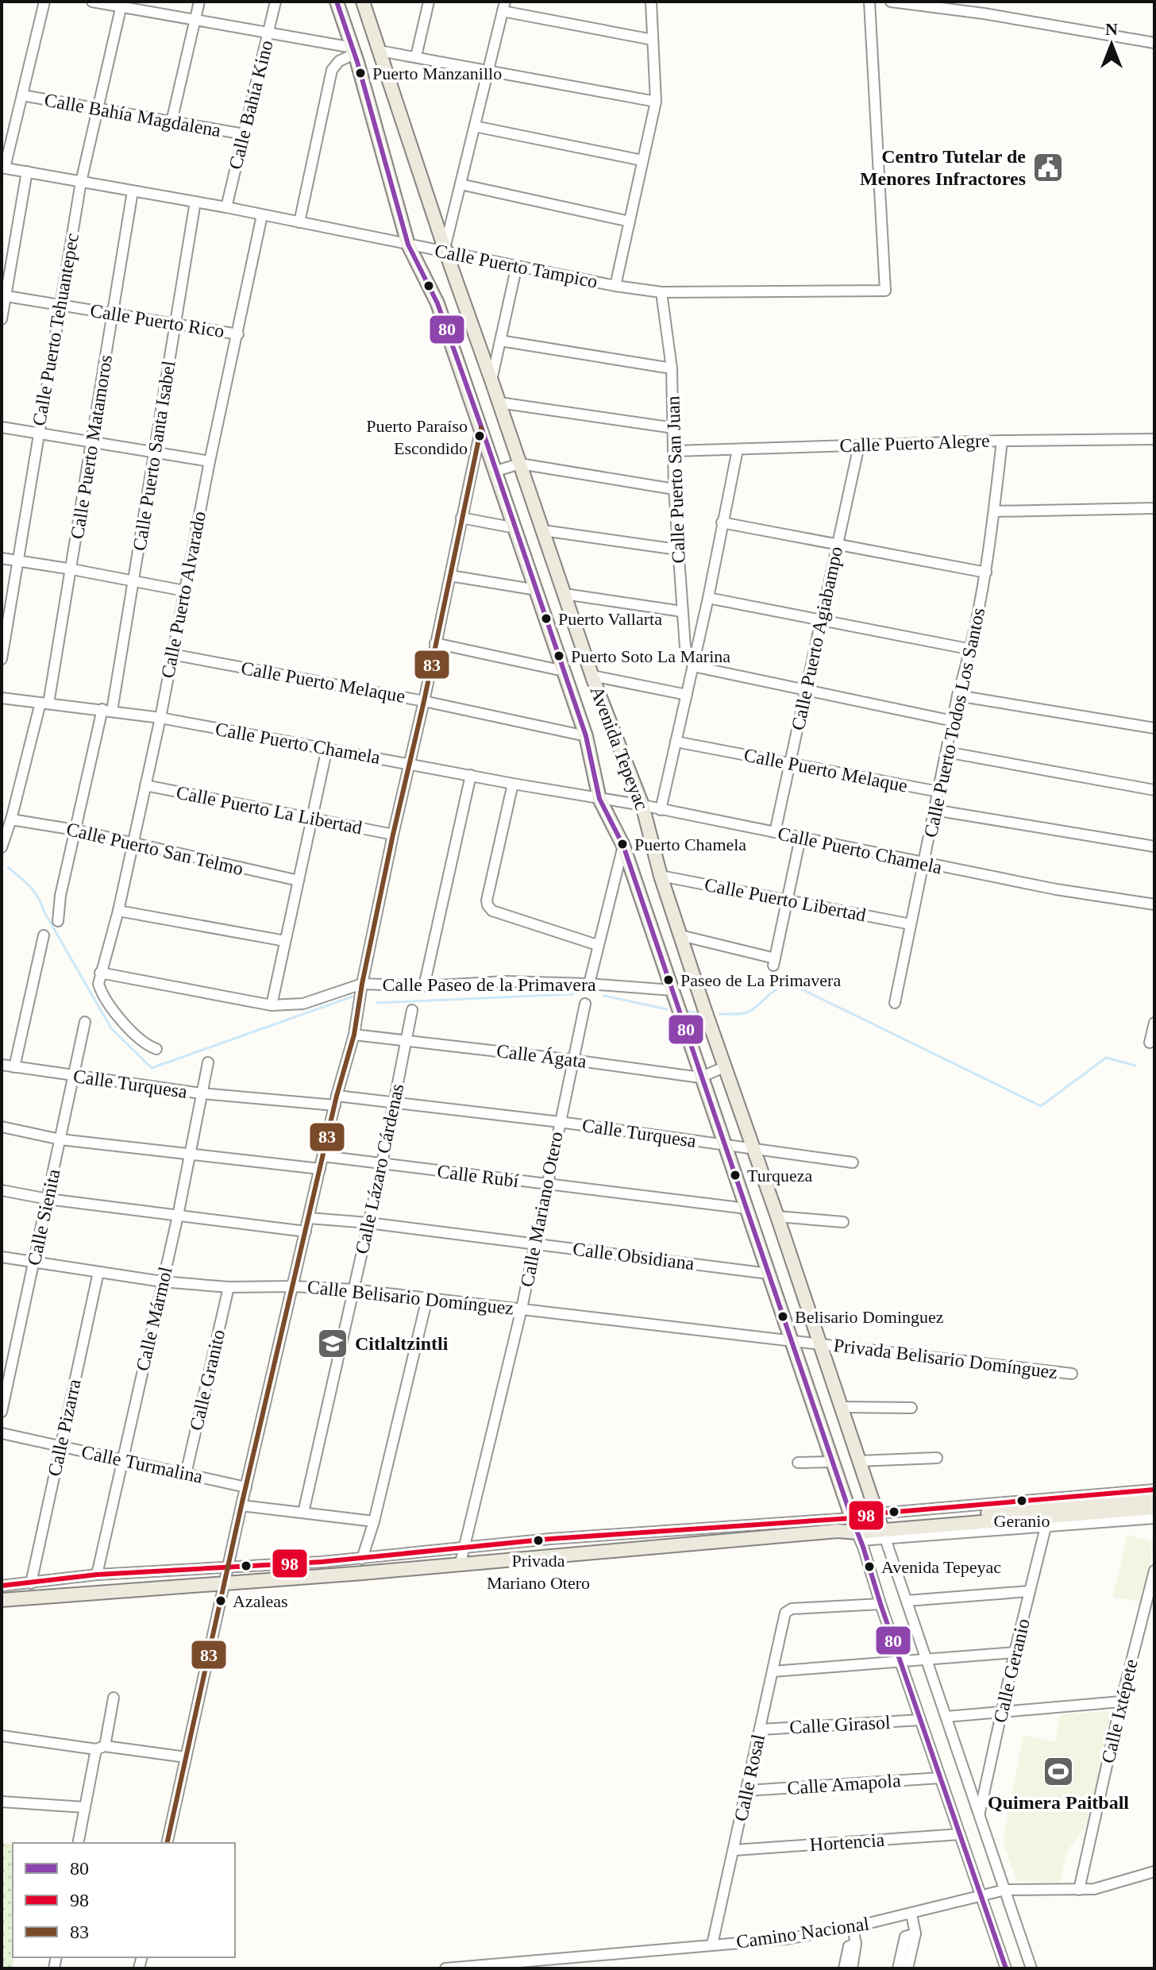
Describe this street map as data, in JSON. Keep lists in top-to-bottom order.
{
  "streets": {
    "main road": ["Avenida Tepeyac"],
    "street": [
      "Calle Bahía Kino",
      "Calle Bahía Magdalena",
      "Calle Puerto Tampico",
      "Calle Puerto Rico",
      "Calle Puerto Tehuantepec",
      "Calle Puerto Alegre",
      "Calle Puerto Matamoros",
      "Calle Puerto Santa Isabel",
      "Calle Puerto San Juan",
      "Calle Puerto Alvarado",
      "Calle Puerto Agiabampo",
      "Calle Puerto Melaque",
      "Calle Puerto Todos Los Santos",
      "Calle Puerto Chamela",
      "Calle Puerto La Libertad",
      "Calle Puerto San Telmo",
      "Calle Puerto Libertad",
      "Calle Paseo de la Primavera",
      "Calle Ágata",
      "Calle Turquesa",
      "Calle Lázaro Cárdenas",
      "Calle Rubí",
      "Calle Mariano Otero",
      "Calle Sienita",
      "Calle Obsidiana",
      "Calle Belisario Domínguez",
      "Calle Mármol",
      "Privada Belisario Domínguez",
      "Calle Granito",
      "Calle Pizarra",
      "Calle Turmalina",
      "Calle Geranio",
      "Calle Ixtépete",
      "Calle Girasol",
      "Calle Rosal",
      "Calle Amapola",
      "Hortencia",
      "Camino Nacional"
    ]
  },
  "crossings": [
    ["Calle Bahía Kino", "Calle Bahía Magdalena"],
    ["Calle Bahía Kino", "Calle Puerto Tampico"],
    ["Calle Bahía Magdalena", "Calle Puerto Tehuantepec"],
    ["Calle Puerto Tampico", "Calle Puerto Tehuantepec"],
    ["Calle Puerto Tampico", "Calle Puerto Matamoros"],
    ["Calle Puerto Tampico", "Calle Puerto Santa Isabel"],
    ["Calle Puerto Tampico", "Calle Puerto San Juan"],
    ["Calle Puerto Tampico", "Calle Puerto Alvarado"],
    ["Calle Puerto Tampico", "Avenida Tepeyac"],
    ["Calle Puerto Rico", "Calle Puerto Tehuantepec"],
    ["Calle Puerto Rico", "Calle Puerto Matamoros"],
    ["Calle Puerto Rico", "Calle Puerto Santa Isabel"],
    ["Calle Puerto Rico", "Calle Puerto Alvarado"],
    ["Calle Puerto Alegre", "Calle Puerto San Juan"],
    ["Calle Puerto Alegre", "Calle Puerto Agiabampo"],
    ["Calle Puerto Alegre", "Calle Puerto Todos Los Santos"],
    ["Calle Puerto Matamoros", "Calle Puerto Chamela"],
    ["Calle Puerto Matamoros", "Calle Puerto San Telmo"],
    ["Calle Puerto Santa Isabel", "Calle Puerto Chamela"],
    ["Calle Puerto Santa Isabel", "Calle Puerto San Telmo"],
    ["Calle Puerto San Juan", "Calle Puerto Melaque"],
    ["Calle Puerto San Juan", "Calle Puerto Chamela"],
    ["Calle Puerto Alvarado", "Calle Puerto Melaque"],
    ["Calle Puerto Alvarado", "Calle Puerto Chamela"],
    ["Calle Puerto Alvarado", "Calle Puerto La Libertad"],
    ["Calle Puerto Alvarado", "Calle Puerto San Telmo"],
    ["Calle Puerto Alvarado", "Calle Paseo de la Primavera"],
    ["Calle Puerto Agiabampo", "Calle Puerto Melaque"],
    ["Calle Puerto Agiabampo", "Calle Puerto Chamela"],
    ["Calle Puerto Melaque", "Calle Puerto Todos Los Santos"],
    ["Calle Puerto Melaque", "Avenida Tepeyac"],
    ["Calle Puerto Todos Los Santos", "Calle Puerto Chamela"],
    ["Calle Puerto Todos Los Santos", "Calle Puerto Libertad"],
    ["Calle Puerto Chamela", "Avenida Tepeyac"],
    ["Avenida Tepeyac", "Calle Puerto Libertad"],
    ["Avenida Tepeyac", "Calle Paseo de la Primavera"],
    ["Avenida Tepeyac", "Calle Ágata"],
    ["Avenida Tepeyac", "Calle Turquesa"],
    ["Avenida Tepeyac", "Calle Rubí"],
    ["Avenida Tepeyac", "Calle Obsidiana"],
    ["Avenida Tepeyac", "Calle Belisario Domínguez"],
    ["Avenida Tepeyac", "Privada Belisario Domínguez"],
    ["Avenida Tepeyac", "Calle Geranio"],
    ["Avenida Tepeyac", "Calle Girasol"],
    ["Avenida Tepeyac", "Calle Rosal"],
    ["Avenida Tepeyac", "Calle Amapola"],
    ["Avenida Tepeyac", "Hortencia"],
    ["Avenida Tepeyac", "Camino Nacional"],
    ["Calle Ágata", "Calle Lázaro Cárdenas"],
    ["Calle Ágata", "Calle Mariano Otero"],
    ["Calle Turquesa", "Calle Lázaro Cárdenas"],
    ["Calle Turquesa", "Calle Mariano Otero"],
    ["Calle Turquesa", "Calle Sienita"],
    ["Calle Turquesa", "Calle Mármol"],
    ["Calle Lázaro Cárdenas", "Calle Rubí"],
    ["Calle Lázaro Cárdenas", "Calle Obsidiana"],
    ["Calle Lázaro Cárdenas", "Calle Belisario Domínguez"],
    ["Calle Rubí", "Calle Mariano Otero"],
    ["Calle Mariano Otero", "Calle Obsidiana"],
    ["Calle Mariano Otero", "Calle Belisario Domínguez"],
    ["Calle Sienita", "Calle Belisario Domínguez"],
    ["Calle Belisario Domínguez", "Calle Mármol"],
    ["Calle Belisario Domínguez", "Privada Belisario Domínguez"],
    ["Calle Belisario Domínguez", "Calle Granito"],
    ["Calle Belisario Domínguez", "Calle Pizarra"],
    ["Calle Mármol", "Calle Turmalina"],
    ["Calle Granito", "Calle Turmalina"],
    ["Calle Pizarra", "Calle Turmalina"],
    ["Calle Ixtépete", "Camino Nacional"],
    ["Calle Girasol", "Calle Rosal"],
    ["Calle Rosal", "Calle Amapola"],
    ["Calle Rosal", "Hortencia"],
    ["Calle Rosal", "Camino Nacional"]
  ],
  "places": {
    "other": [
      "Puerto Manzanillo",
      "Puerto Paraíso Escondido",
      "Puerto Vallarta",
      "Puerto Soto La Marina",
      "Puerto Chamela",
      "Paseo de La Primavera",
      "Turqueza",
      "Belisario Dominguez",
      "Geranio",
      "Privada Mariano Otero",
      "Avenida Tepeyac",
      "Azaleas"
    ],
    "public building": ["Centro Tutelar de Menores Infractores"],
    "school or university": ["Citlaltzintli"],
    "sports": ["Quimera Paitball"]
  },
  "lines": ["transit line 80", "transit line 83", "transit line 98"],
  "legend": ["80", "98", "83"],
  "north": "top"
}
